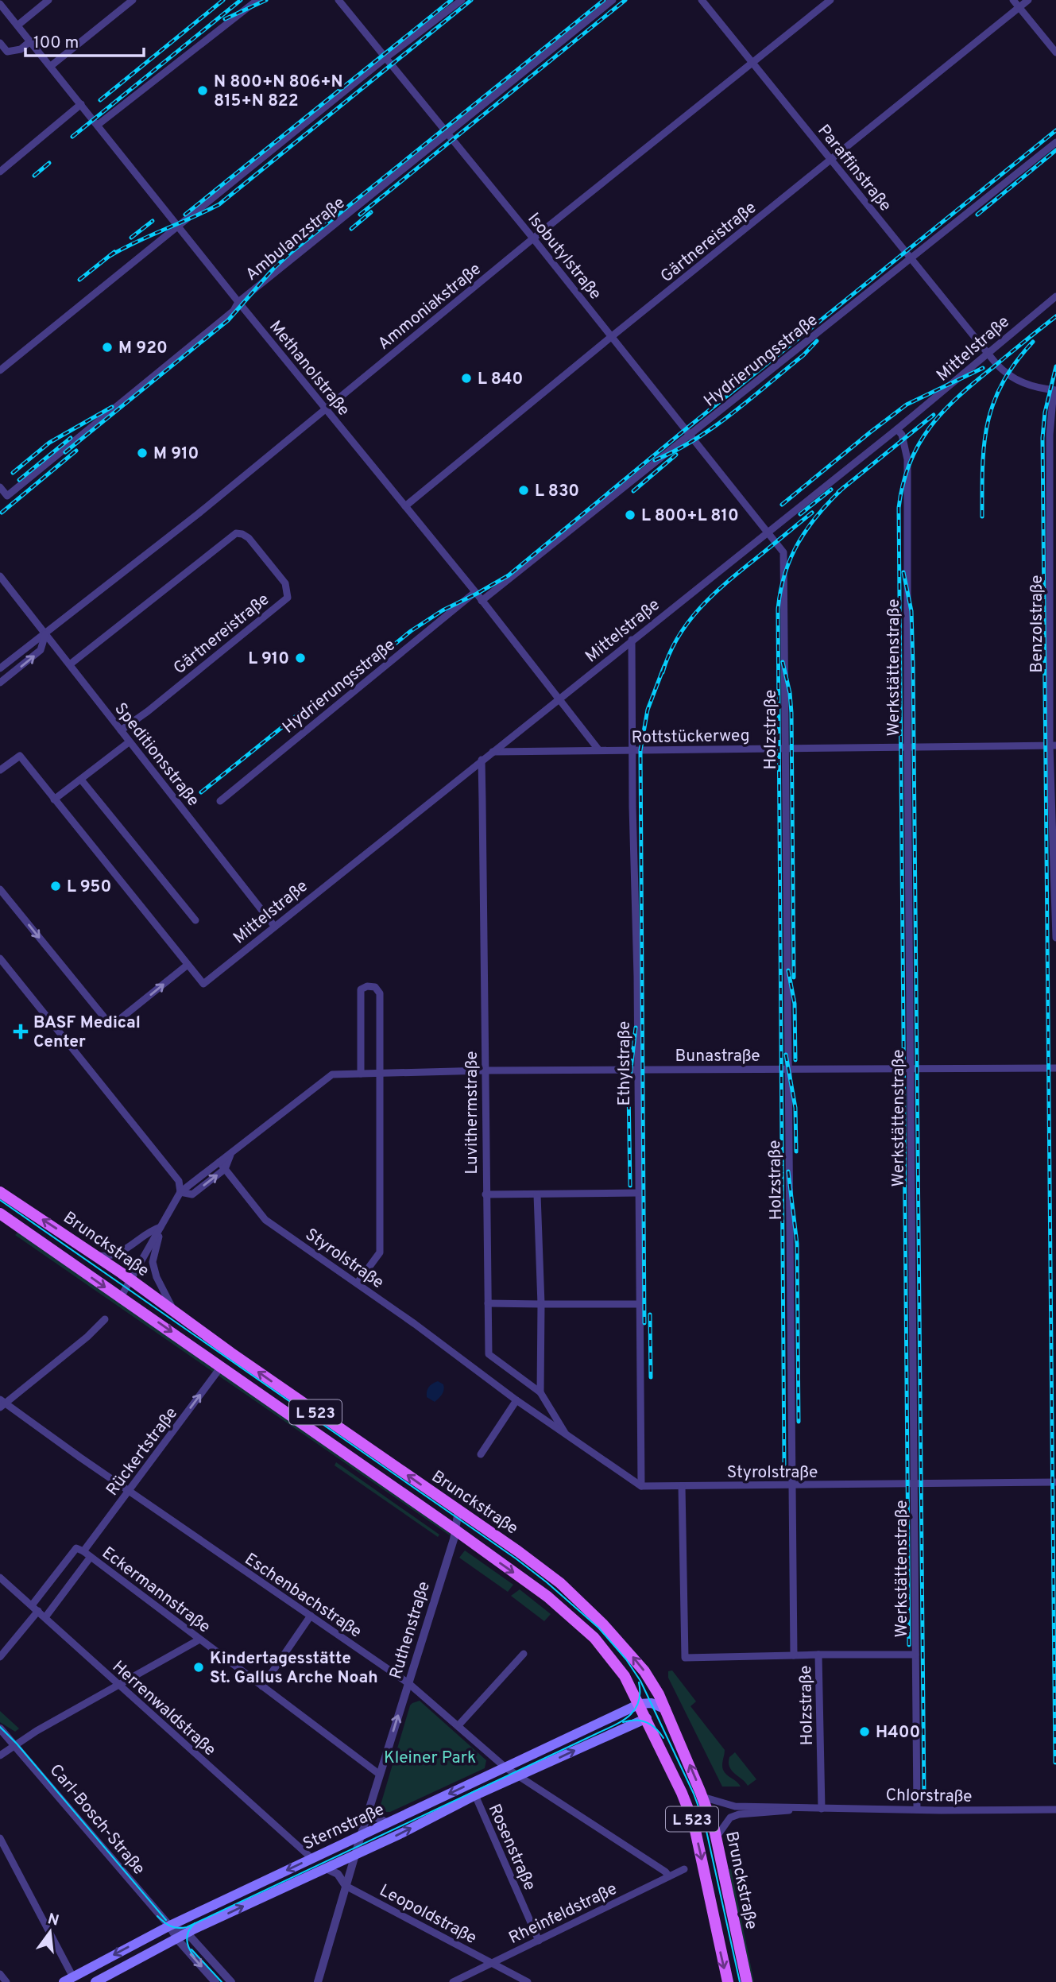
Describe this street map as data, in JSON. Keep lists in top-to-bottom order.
{
  "streets": {
    "main road": ["Brunckstraße", "L 523", "Sternstraße"],
    "street": [
      "Paraffinstraße",
      "Ambulanzstraße",
      "Gärtnereistraße",
      "Isobutylstraße",
      "Ammoniakstraße",
      "Mittelstraße",
      "Hydrierungsstraße",
      "Methanolstraße",
      "Benzolstraße",
      "Werkstättenstraße",
      "Holzstraße",
      "Rottstückerweg",
      "Speditionsstraße",
      "Bunastraße",
      "Ethylstraße",
      "Luvithermstraße",
      "Styrolstraße",
      "Rückertstraße",
      "Eckermannstraße",
      "Eschenbachstraße",
      "Ruthenstraße",
      "Herrenwaldstraße",
      "Chlorstraße",
      "Carl-Bosch-Straße",
      "Rosenstraße",
      "Rheinfeldstraße",
      "Leopoldstraße"
    ]
  },
  "crossings": [
    ["Paraffinstraße", "Gärtnereistraße"],
    ["Paraffinstraße", "Ammoniakstraße"],
    ["Paraffinstraße", "Mittelstraße"],
    ["Paraffinstraße", "Hydrierungsstraße"],
    ["Paraffinstraße", "Benzolstraße"],
    ["Ambulanzstraße", "Isobutylstraße"],
    ["Ambulanzstraße", "Methanolstraße"],
    ["Gärtnereistraße", "Isobutylstraße"],
    ["Gärtnereistraße", "Methanolstraße"],
    ["Gärtnereistraße", "Speditionsstraße"],
    ["Isobutylstraße", "Ammoniakstraße"],
    ["Isobutylstraße", "Mittelstraße"],
    ["Isobutylstraße", "Hydrierungsstraße"],
    ["Isobutylstraße", "Holzstraße"],
    ["Ammoniakstraße", "Methanolstraße"],
    ["Ammoniakstraße", "Speditionsstraße"],
    ["Mittelstraße", "Methanolstraße"],
    ["Mittelstraße", "Benzolstraße"],
    ["Mittelstraße", "Werkstättenstraße"],
    ["Mittelstraße", "Holzstraße"],
    ["Mittelstraße", "Rottstückerweg"],
    ["Mittelstraße", "Speditionsstraße"],
    ["Mittelstraße", "Ethylstraße"],
    ["Mittelstraße", "Luvithermstraße"],
    ["Hydrierungsstraße", "Methanolstraße"],
    ["Methanolstraße", "Rottstückerweg"],
    ["Benzolstraße", "Rottstückerweg"],
    ["Werkstättenstraße", "Rottstückerweg"],
    ["Werkstättenstraße", "Bunastraße"],
    ["Werkstättenstraße", "Styrolstraße"],
    ["Werkstättenstraße", "Chlorstraße"],
    ["Holzstraße", "Rottstückerweg"],
    ["Holzstraße", "Bunastraße"],
    ["Holzstraße", "Styrolstraße"],
    ["Holzstraße", "Chlorstraße"],
    ["Rottstückerweg", "Ethylstraße"],
    ["Bunastraße", "Ethylstraße"],
    ["Bunastraße", "Luvithermstraße"],
    ["Ethylstraße", "Styrolstraße"],
    ["Brunckstraße", "Rückertstraße"],
    ["Brunckstraße", "Ruthenstraße"],
    ["Brunckstraße", "Sternstraße"],
    ["Rückertstraße", "Eckermannstraße"],
    ["Rückertstraße", "Eschenbachstraße"],
    ["Rückertstraße", "Herrenwaldstraße"],
    ["Eckermannstraße", "Ruthenstraße"],
    ["Eschenbachstraße", "Ruthenstraße"],
    ["Eschenbachstraße", "Sternstraße"],
    ["Eschenbachstraße", "Rheinfeldstraße"],
    ["Ruthenstraße", "Sternstraße"],
    ["Ruthenstraße", "Leopoldstraße"],
    ["Herrenwaldstraße", "Sternstraße"],
    ["Carl-Bosch-Straße", "Sternstraße"],
    ["Sternstraße", "Rosenstraße"],
    ["Rosenstraße", "Rheinfeldstraße"],
    ["Rheinfeldstraße", "Leopoldstraße"]
  ],
  "one_way": ["Rückertstraße"],
  "parks": ["Kleiner Park"],
  "places": {
    "other": [
      "N 800+N 806+N 815+N 822",
      "M 920",
      "L 840",
      "M 910",
      "L 830",
      "L 800+L 810",
      "L 910",
      "L 950",
      "Kindertagesstätte St. Gallus Arche Noah",
      "H400"
    ],
    "health": ["BASF Medical Center"]
  },
  "scale_bar": "100 m",
  "north": "top"
}
